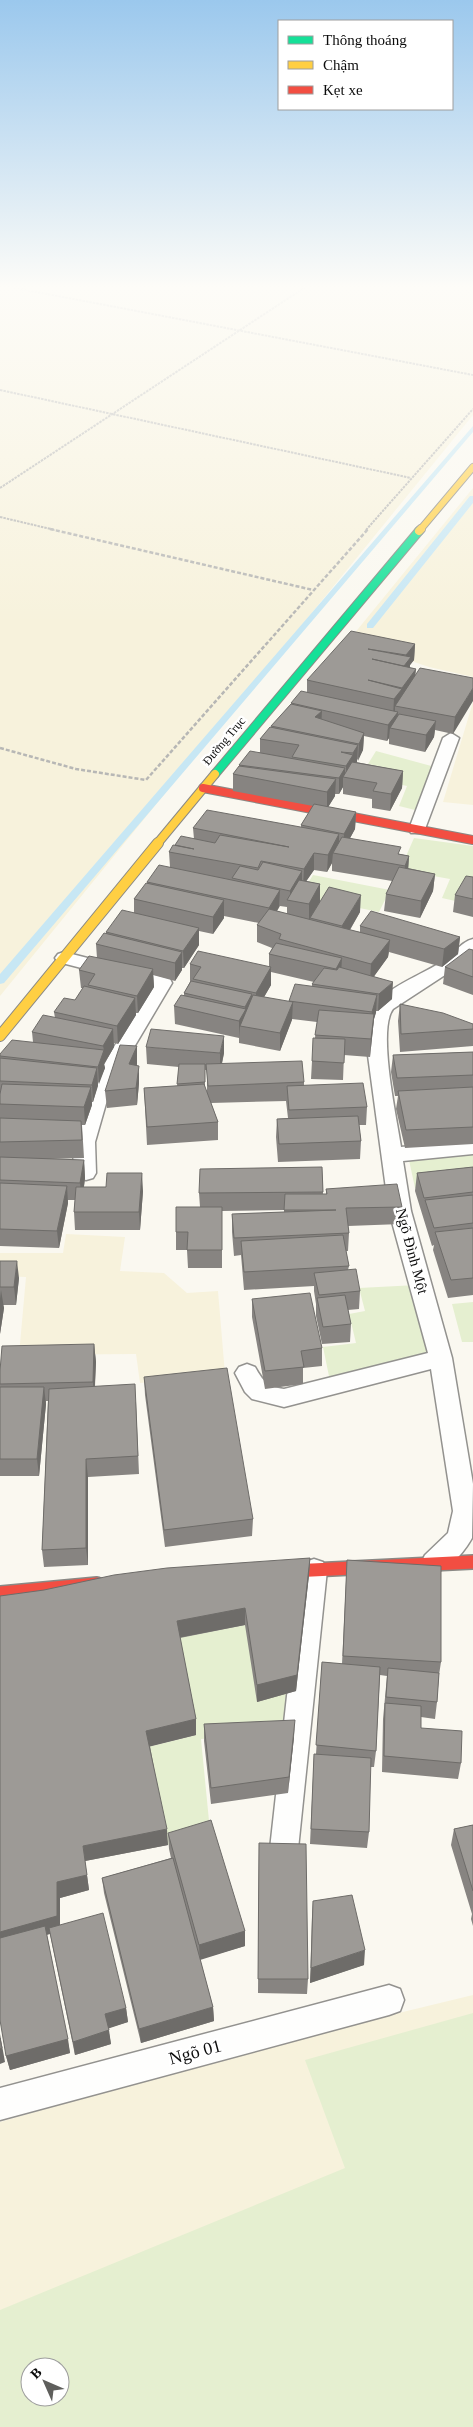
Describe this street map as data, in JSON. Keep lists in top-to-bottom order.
{
  "streets": {
    "street": ["Đường Trục"],
    "lane": ["Ngõ Đình Một", "Ngõ 01"]
  },
  "legend": ["Thông thoáng", "Chậm", "Kẹt xe"],
  "north": "top left"
}
